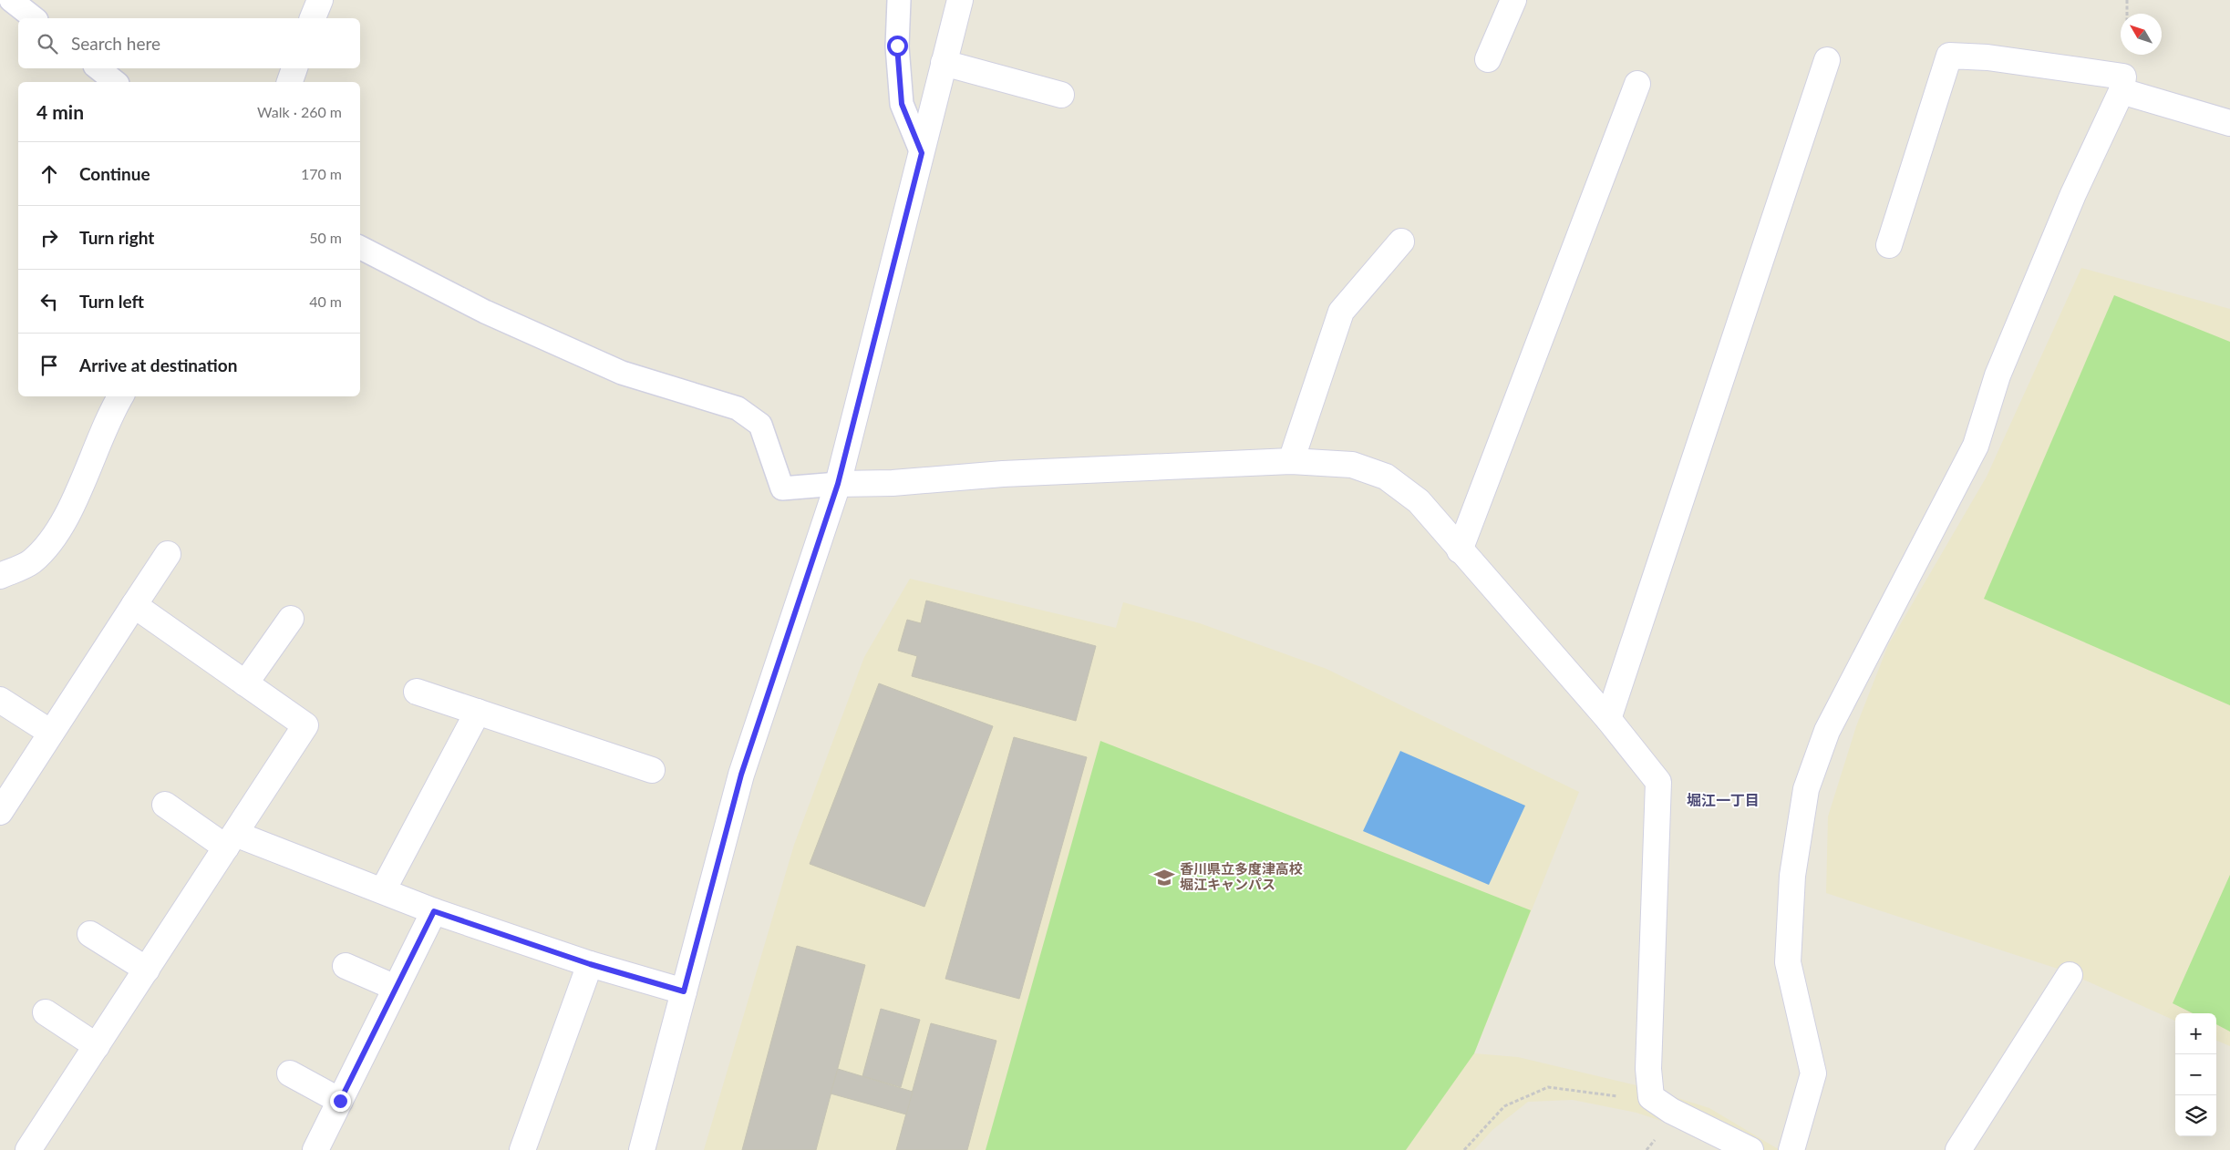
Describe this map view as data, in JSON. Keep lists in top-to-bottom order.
{
  "districts": ["堀江一丁目"],
  "places": {
    "school or university": ["香川県立多度津高校 堀江キャンパス"]
  },
  "north": "top left",
  "page": {
    "search": "Search here",
    "heading": ["4 min", "Walk · 260 m"],
    "list": [
      ["Continue", "170 m"],
      ["Turn right", "50 m"],
      ["Turn left", "40 m"],
      "Arrive at destination"
    ],
    "map_buttons": ["+", "−"]
  }
}
